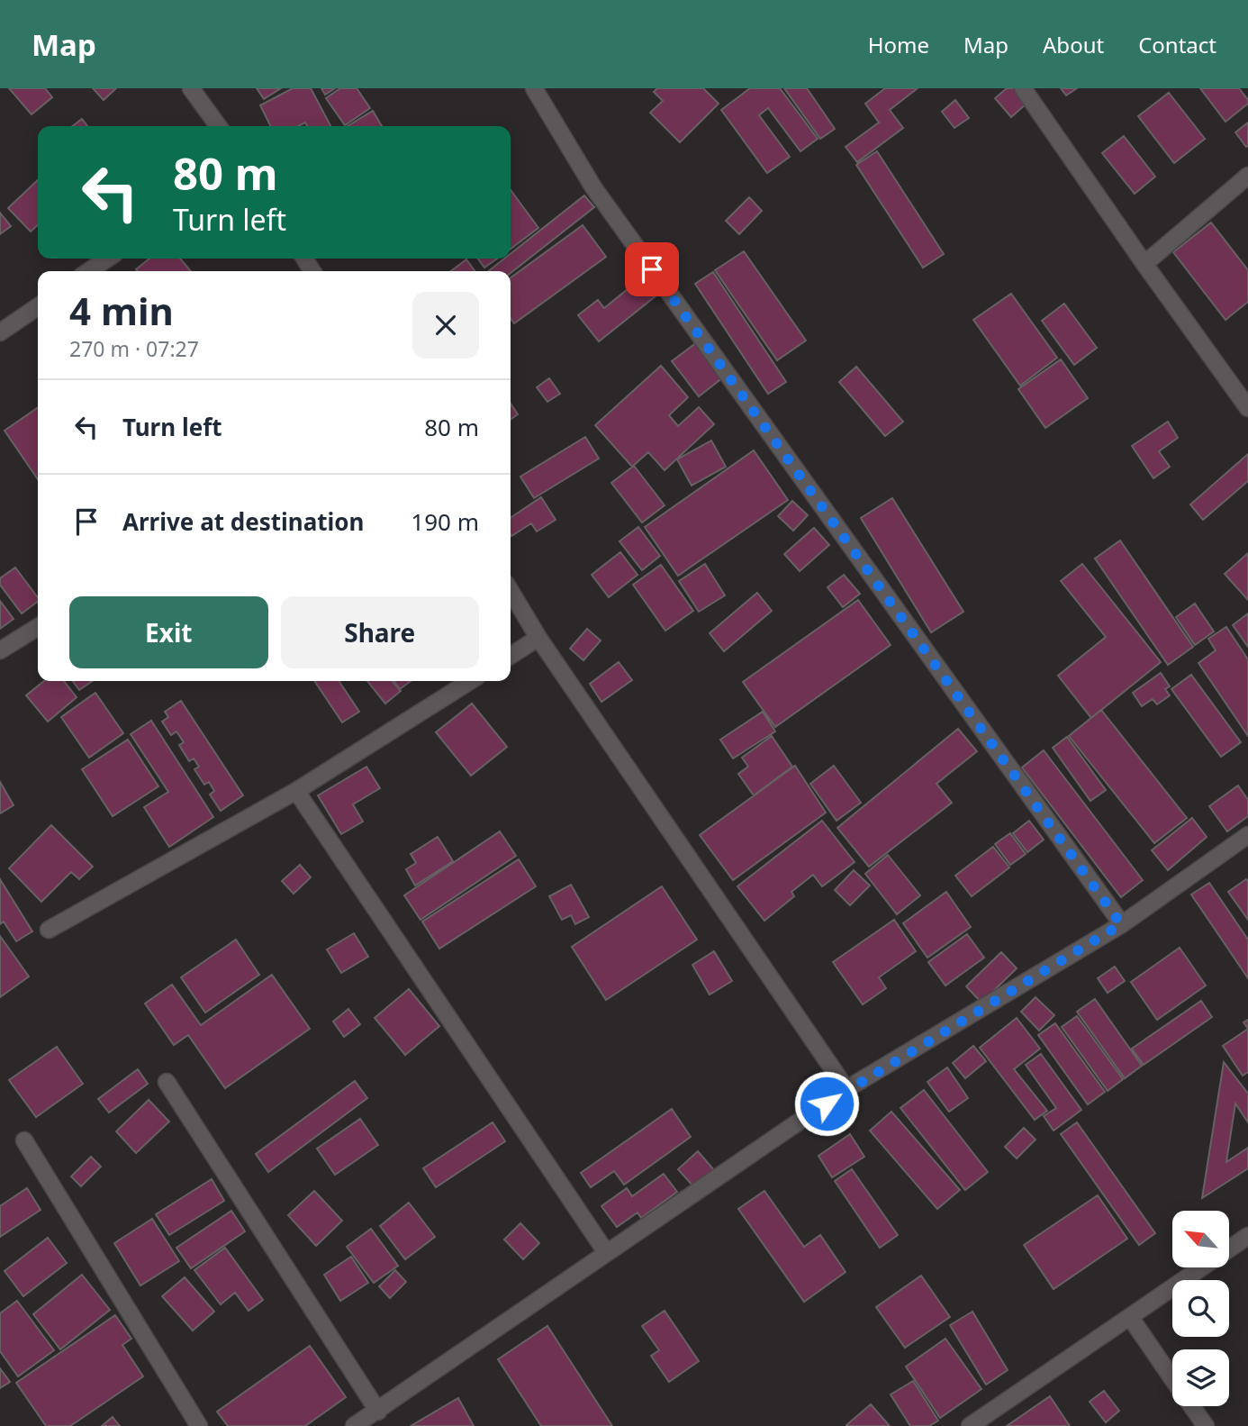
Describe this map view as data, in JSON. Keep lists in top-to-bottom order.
{
  "north": "top left",
  "page": {
    "header": "Map",
    "nav": [
      "Home",
      "Map",
      "About",
      "Contact"
    ],
    "turn": ["80 m", "Turn left"],
    "heading": ["4 min", "270 m · 07:27"],
    "list": [
      {
        "name": "Turn left",
        "value": "80 m"
      },
      {
        "name": "Arrive at destination",
        "value": "190 m"
      }
    ],
    "buttons": ["Exit", "Share"]
  }
}
